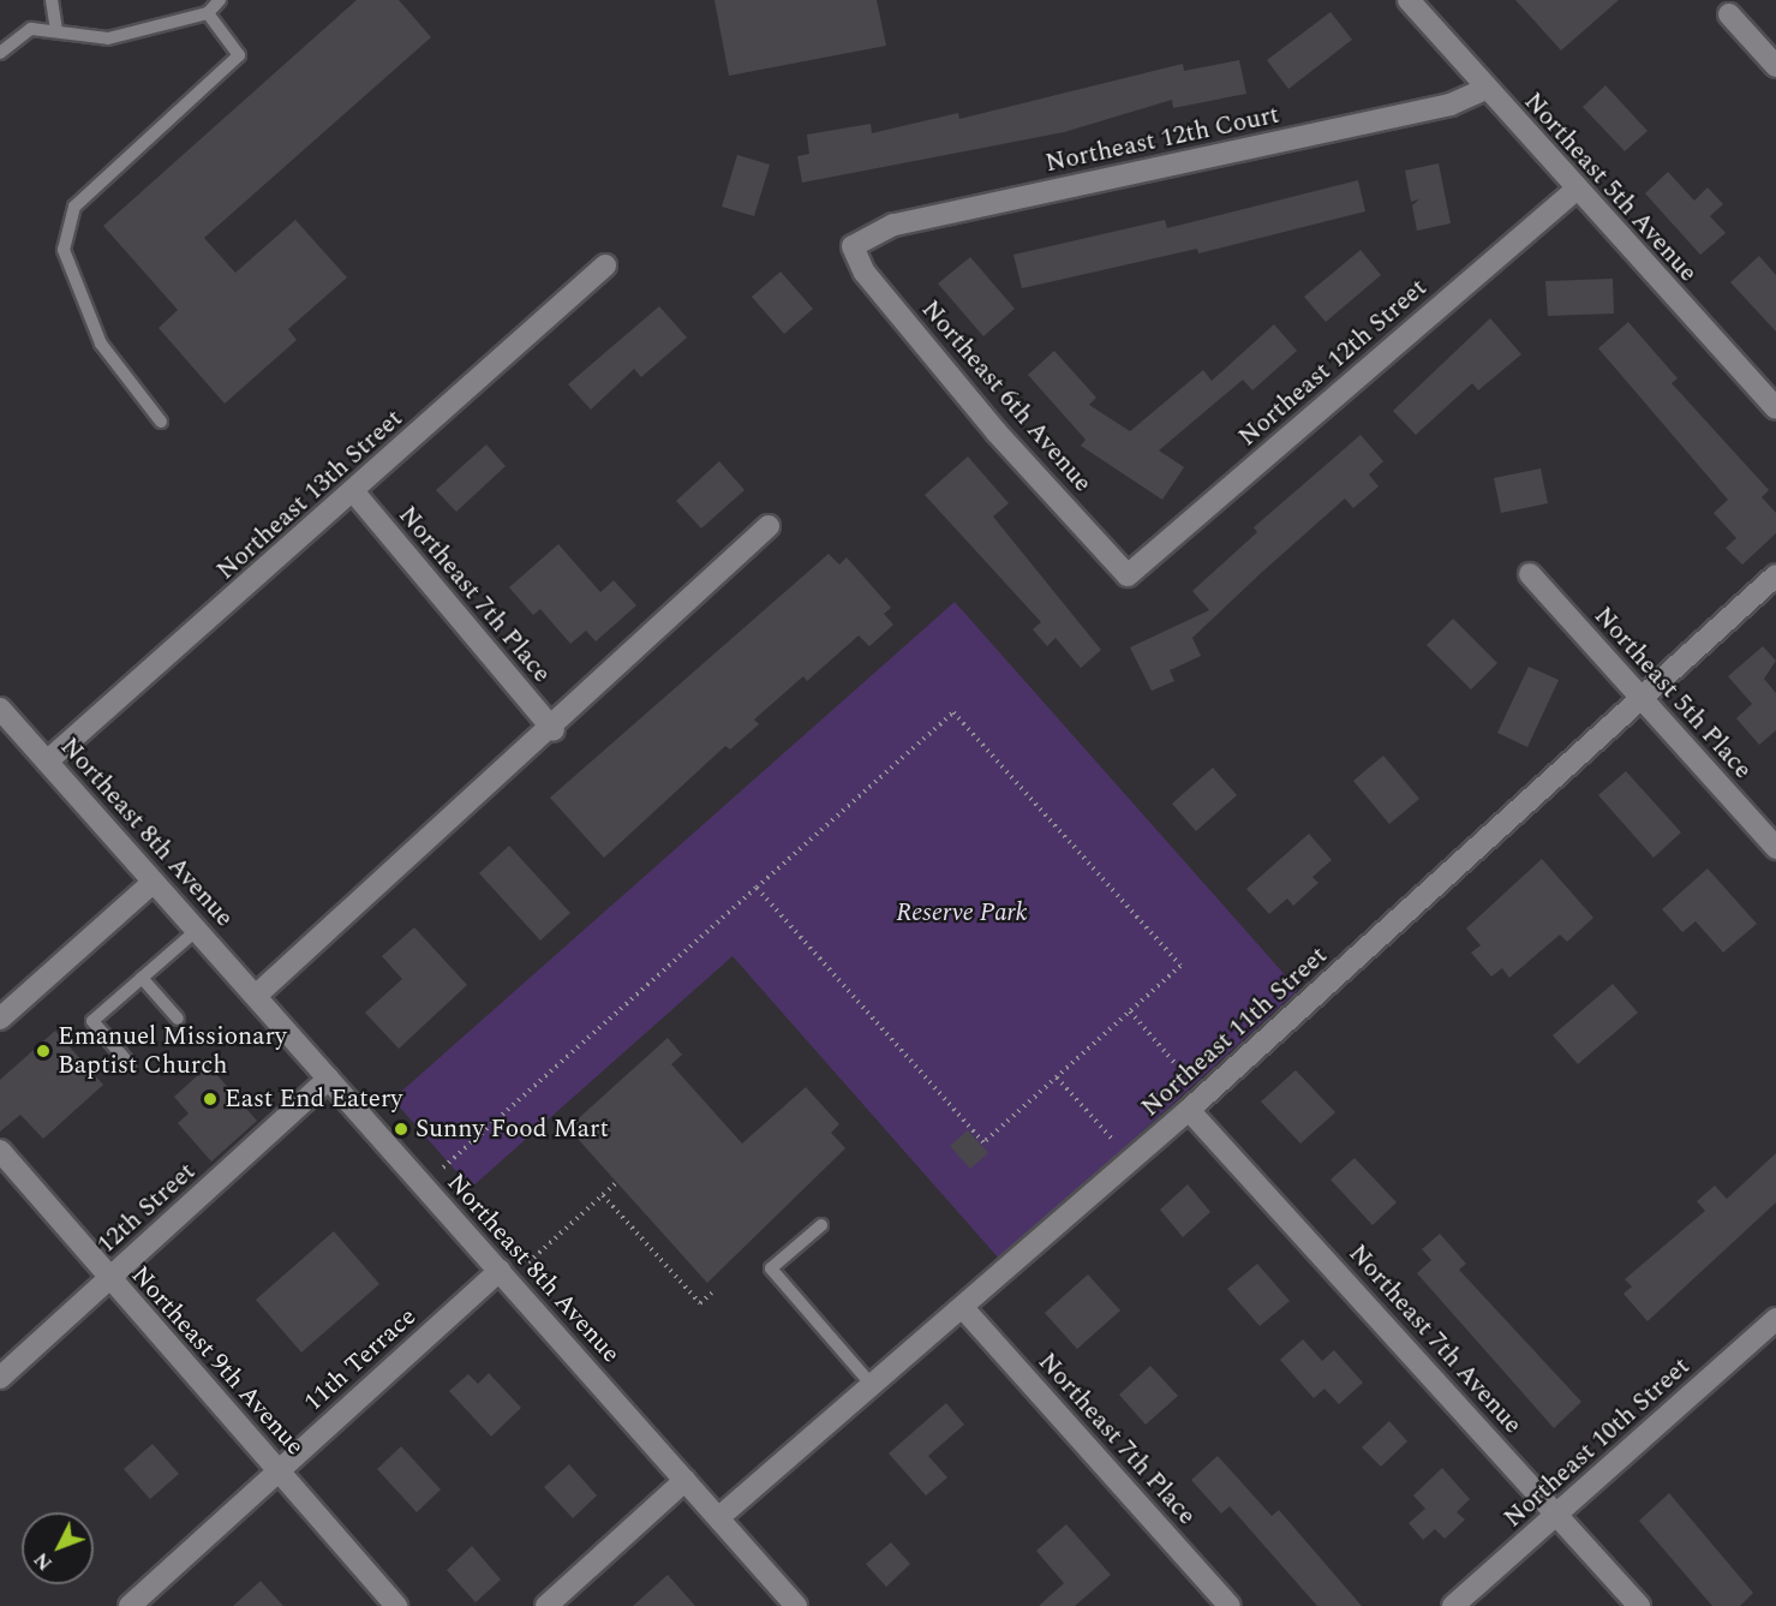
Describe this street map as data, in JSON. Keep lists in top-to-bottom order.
{
  "streets": {
    "street": [
      "Northeast 12th Court",
      "Northeast 5th Avenue",
      "Northeast 12th Street",
      "Northeast 6th Avenue",
      "Northeast 13th Street",
      "Northeast 7th Place",
      "Northeast 5th Place",
      "Northeast 8th Avenue",
      "Northeast 11th Street",
      "12th Street",
      "Northeast 7th Avenue",
      "11th Terrace",
      "Northeast 9th Avenue",
      "Northeast 10th Street"
    ]
  },
  "crossings": [
    ["Northeast 12th Court", "Northeast 5th Avenue"],
    ["Northeast 12th Court", "Northeast 6th Avenue"],
    ["Northeast 5th Avenue", "Northeast 12th Street"],
    ["Northeast 12th Street", "Northeast 6th Avenue"],
    ["Northeast 13th Street", "Northeast 7th Place"],
    ["Northeast 13th Street", "Northeast 8th Avenue"],
    ["Northeast 7th Place", "Northeast 11th Street"],
    ["Northeast 5th Place", "Northeast 11th Street"],
    ["Northeast 8th Avenue", "Northeast 11th Street"],
    ["Northeast 8th Avenue", "12th Street"],
    ["Northeast 8th Avenue", "11th Terrace"],
    ["Northeast 11th Street", "Northeast 7th Avenue"],
    ["12th Street", "Northeast 9th Avenue"],
    ["Northeast 7th Avenue", "Northeast 10th Street"],
    ["11th Terrace", "Northeast 9th Avenue"]
  ],
  "parks": ["Reserve Park"],
  "places": ["Emanuel Missionary Baptist Church", "East End Eatery", "Sunny Food Mart"],
  "north": "bottom left"
}
